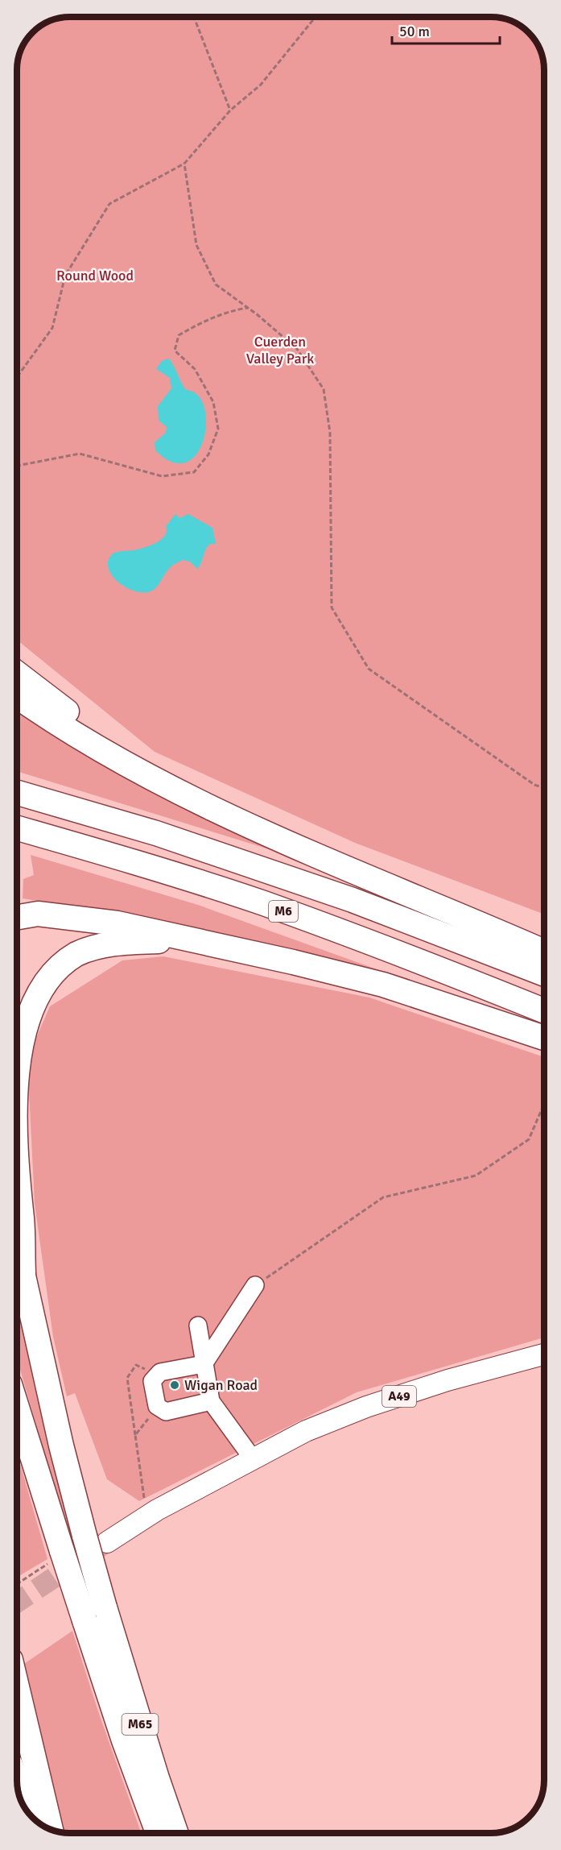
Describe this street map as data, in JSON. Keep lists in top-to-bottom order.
{
  "streets": {
    "highway": ["M6", "M65"],
    "main road": ["A49"]
  },
  "crossings": [
    ["A49", "M65"]
  ],
  "parks": ["Round Wood", "Cuerden Valley Park"],
  "places": ["Wigan Road"],
  "scale_bar": "50 m"
}
